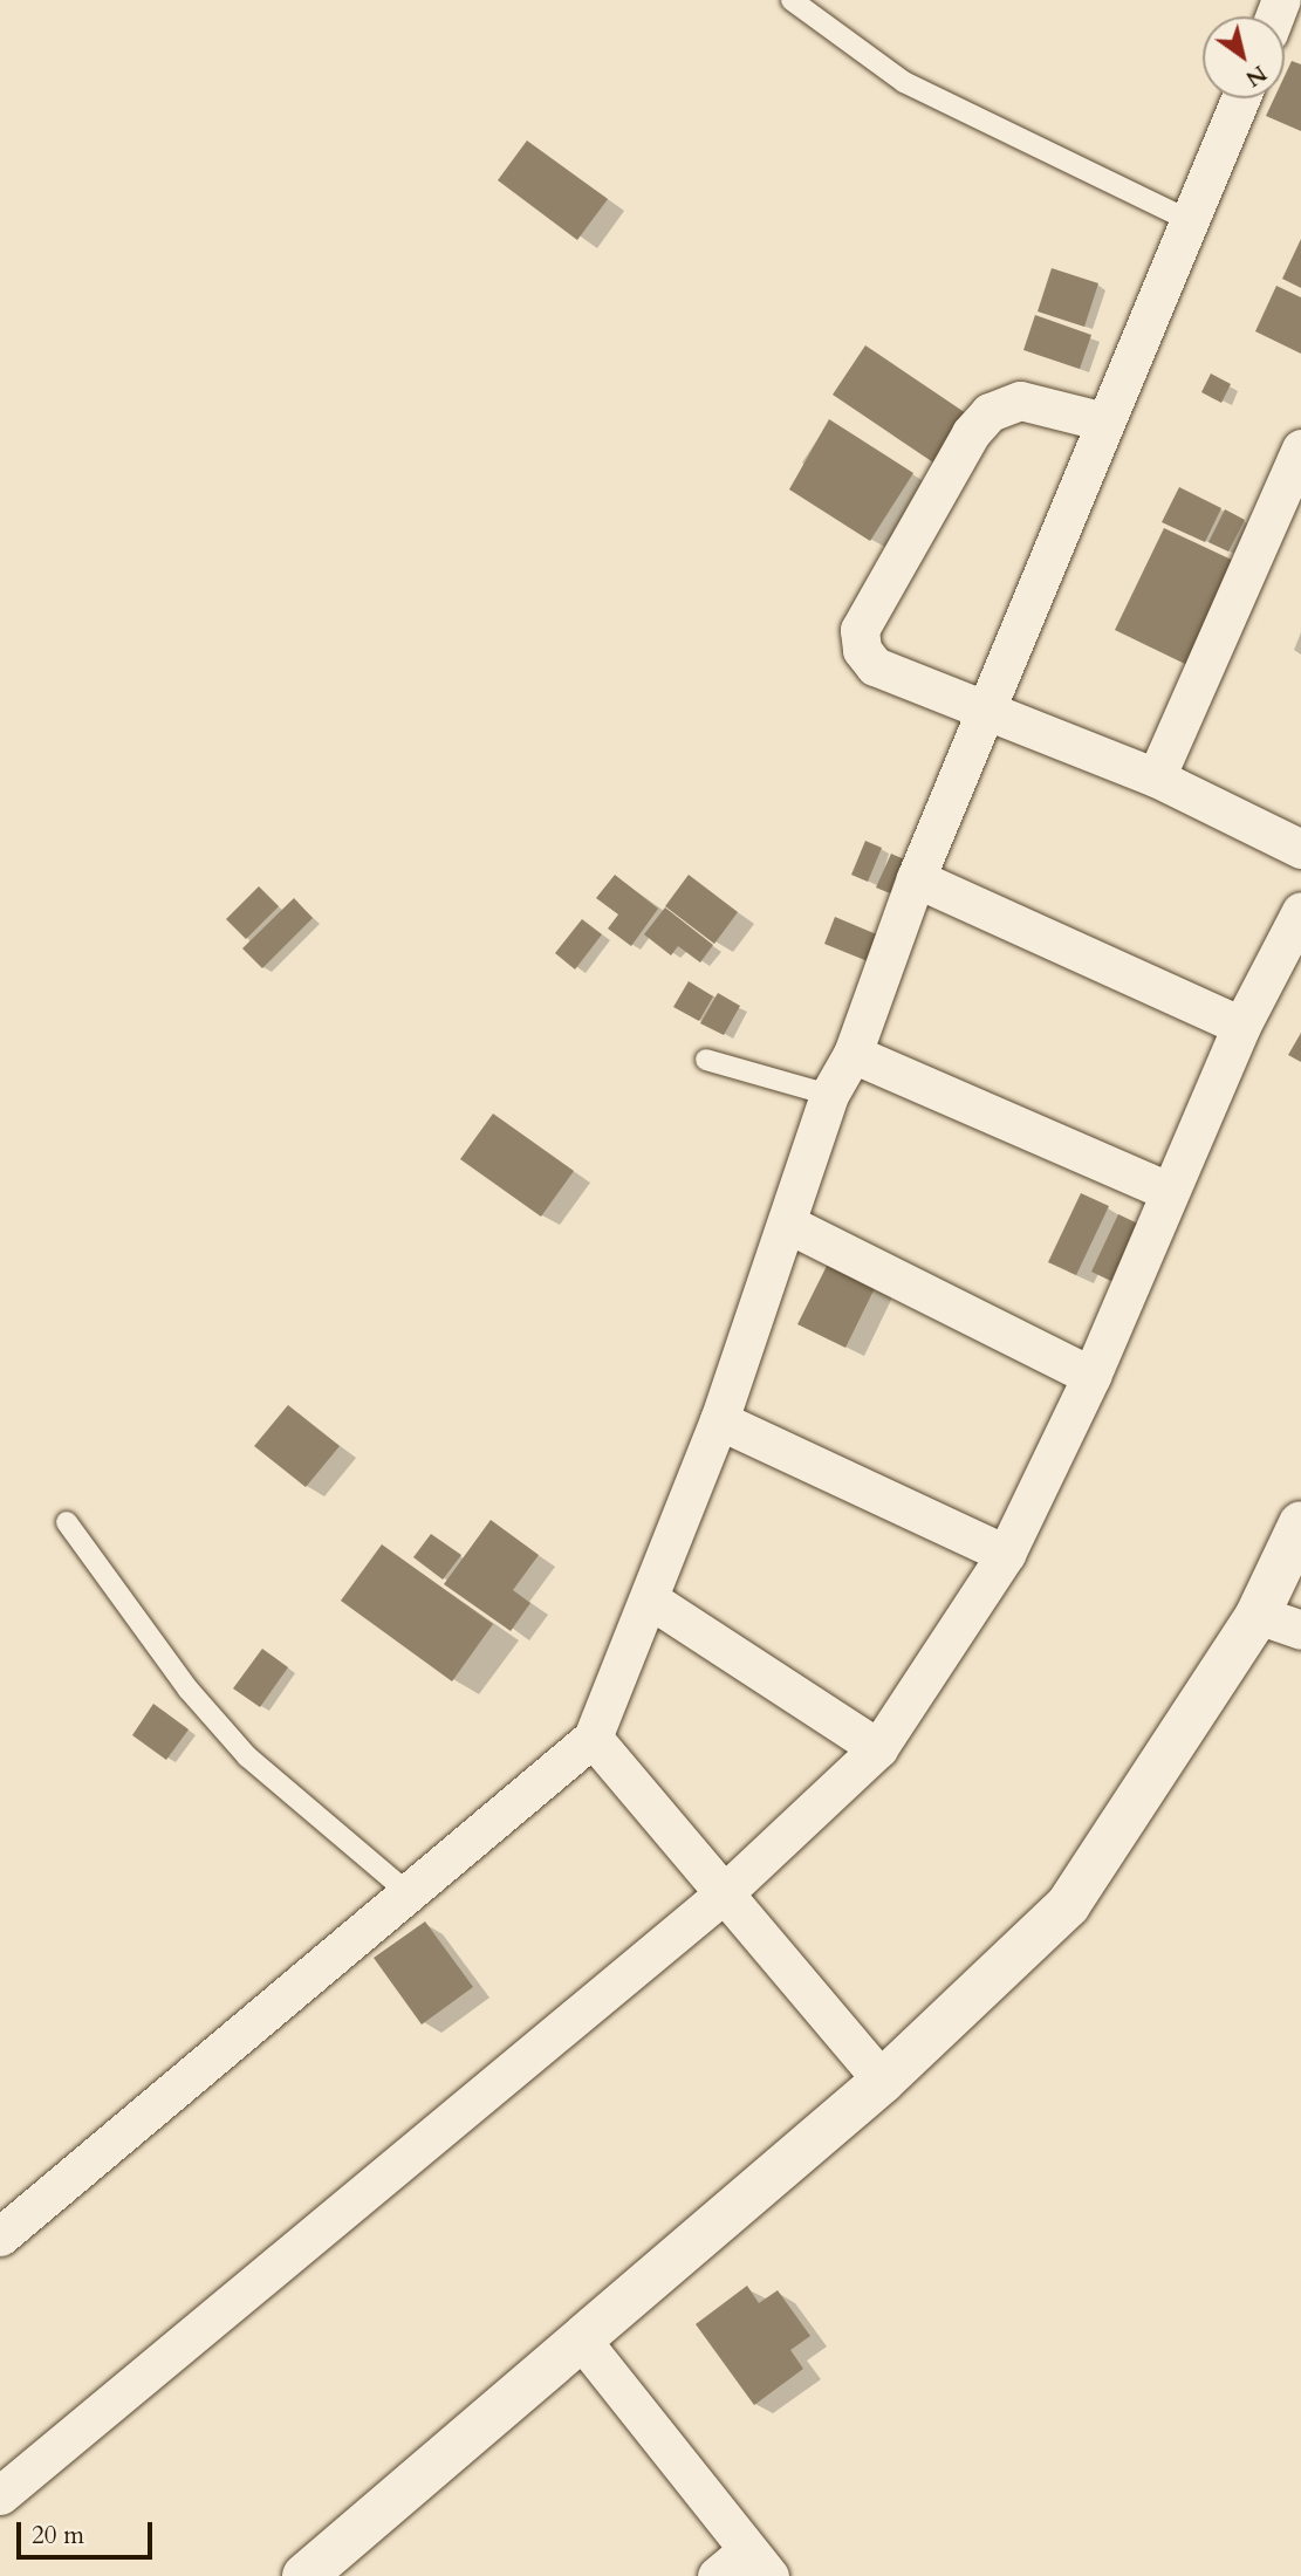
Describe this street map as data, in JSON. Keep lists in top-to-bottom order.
{
  "scale_bar": "20 m",
  "north": "bottom right"
}
